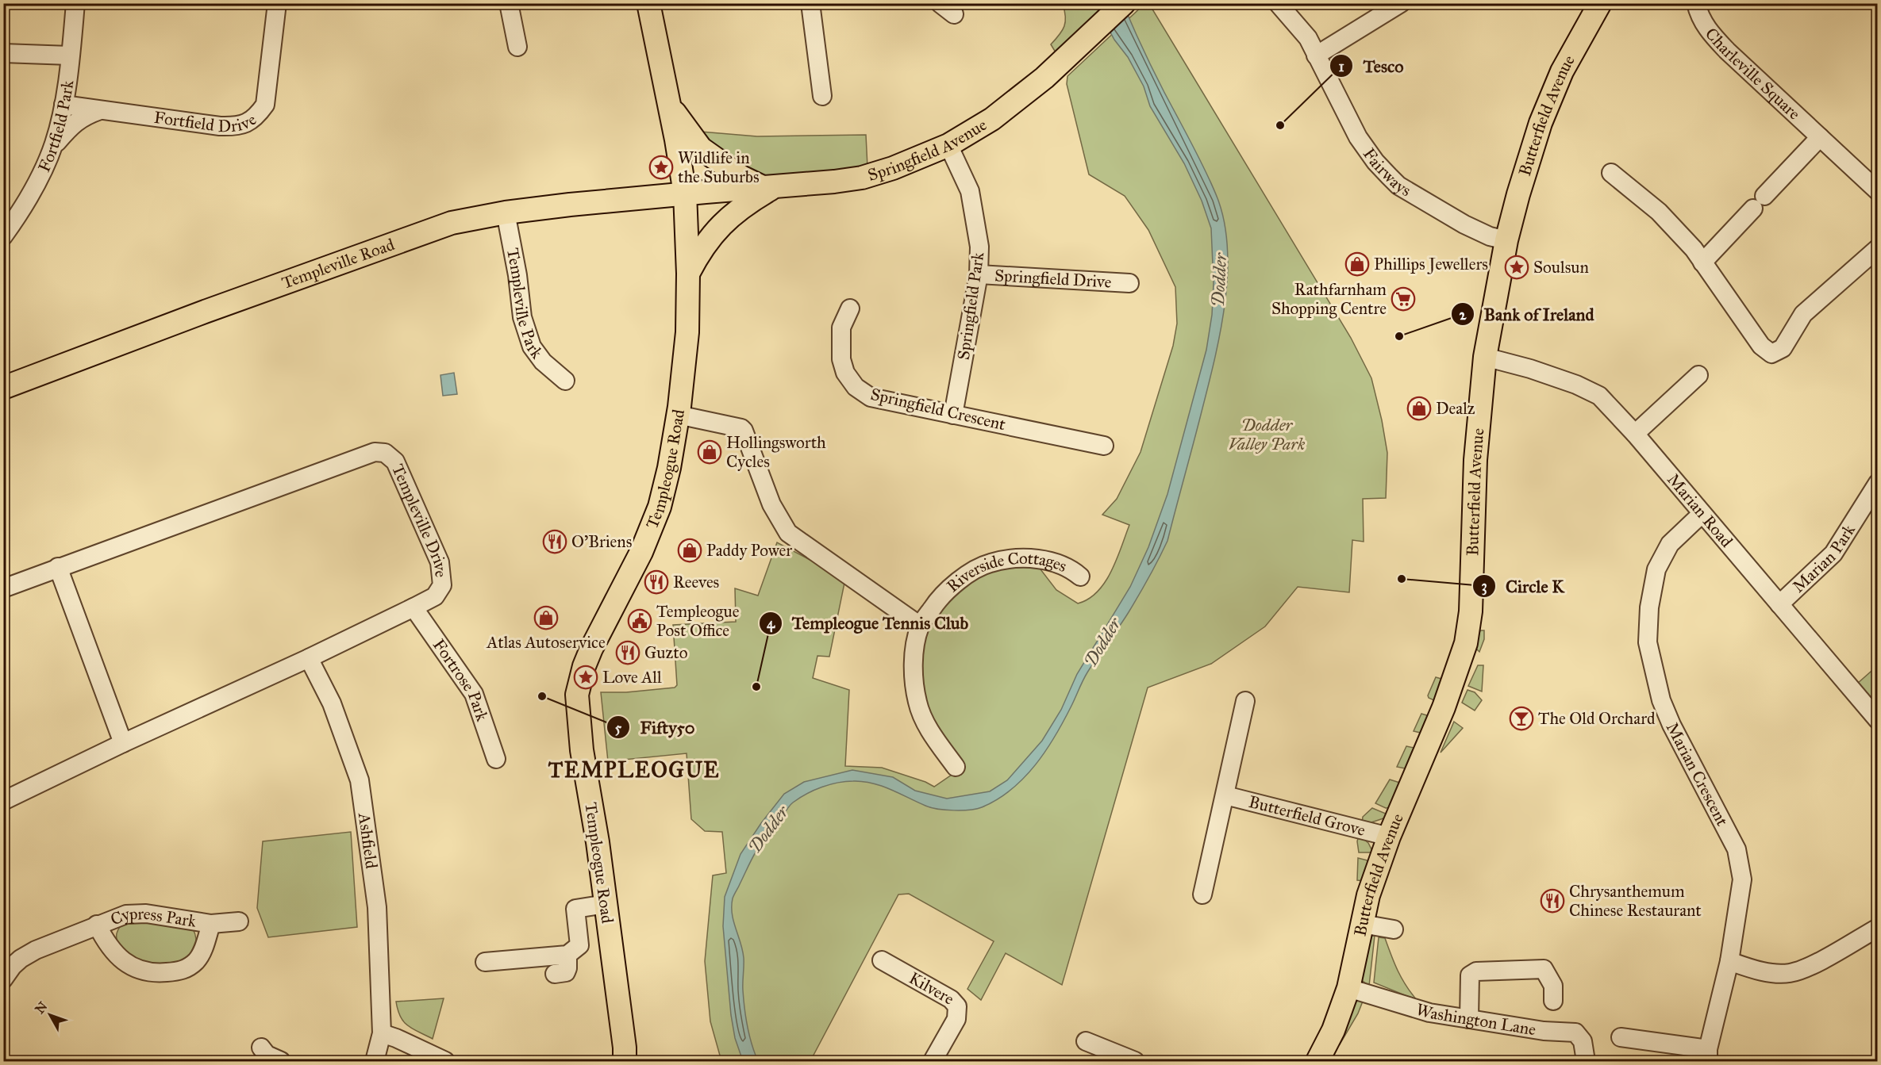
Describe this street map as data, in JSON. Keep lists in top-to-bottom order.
{
  "streets": {
    "main road": [
      "Butterfield Avenue",
      "Springfield Avenue",
      "Templeville Road",
      "Templeogue Road"
    ],
    "street": [
      "Charleville Square",
      "Fortfield Drive",
      "Fortfield Park",
      "Fairways",
      "Springfield Drive",
      "Templeville Park",
      "Springfield Park",
      "Springfield Crescent",
      "Marian Road",
      "Templeville Drive",
      "Marian Park",
      "Riverside Cottages",
      "Fortrose Park",
      "Marian Crescent",
      "Butterfield Grove",
      "Ashfield",
      "Cypress Park",
      "Kilvere",
      "Washington Lane"
    ]
  },
  "crossings": [
    ["Fortfield Drive", "Fortfield Park"],
    ["Butterfield Avenue", "Fairways"],
    ["Butterfield Avenue", "Marian Road"],
    ["Butterfield Avenue", "Butterfield Grove"],
    ["Butterfield Avenue", "Washington Lane"],
    ["Springfield Avenue", "Templeville Road"],
    ["Springfield Avenue", "Springfield Park"],
    ["Springfield Avenue", "Templeogue Road"],
    ["Templeville Road", "Templeville Park"],
    ["Templeville Road", "Templeogue Road"],
    ["Springfield Drive", "Springfield Park"],
    ["Springfield Park", "Springfield Crescent"],
    ["Marian Road", "Marian Park"],
    ["Marian Road", "Marian Crescent"],
    ["Templeville Drive", "Fortrose Park"],
    ["Templeville Drive", "Ashfield"]
  ],
  "districts": ["TEMPLEOGUE"],
  "water": ["Dodder"],
  "parks": ["Dodder Valley Park"],
  "places": {
    "other": [
      "Tesco",
      "Bank of Ireland",
      "Circle K",
      "Templeogue Tennis Club",
      "Fifty50"
    ],
    "place": ["Wildlife in the Suburbs", "Soulsun", "Love All"],
    "shop": [
      "Phillips Jewellers",
      "Dealz",
      "Hollingsworth Cycles",
      "Paddy Power",
      "Atlas Autoservice"
    ],
    "supermarket": ["Rathfarnham Shopping Centre"],
    "restaurant": [
      "O'Briens",
      "Reeves",
      "Guzto",
      "Chrysanthemum Chinese Restaurant"
    ],
    "public building": ["Templeogue Post Office"],
    "bar": ["The Old Orchard"]
  },
  "north": "top left"
}
